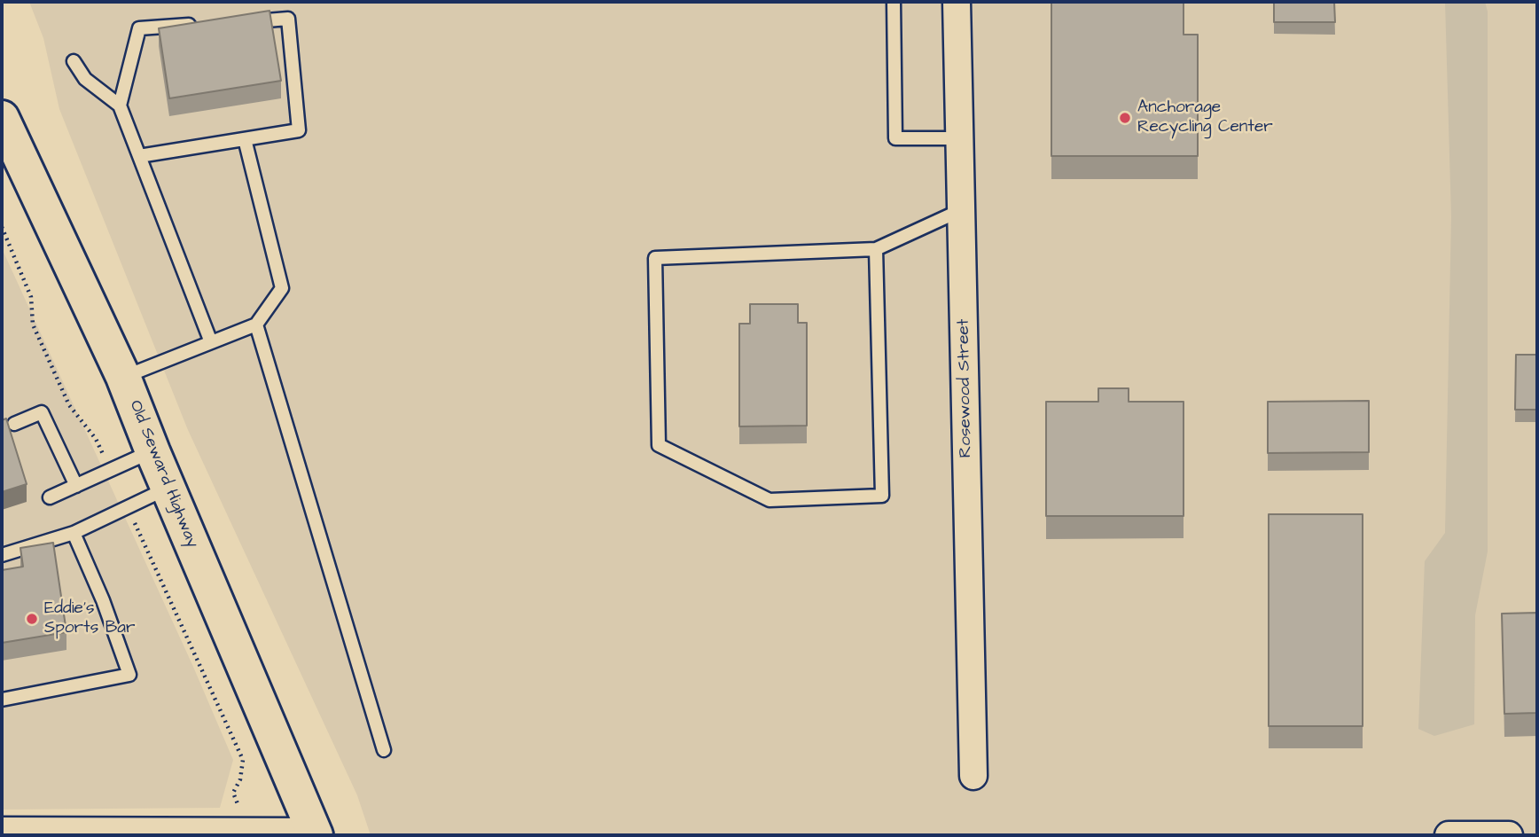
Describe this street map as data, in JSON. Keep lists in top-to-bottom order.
{
  "streets": {
    "main road": ["Old Seward Highway"],
    "street": ["Rosewood Street"]
  },
  "places": ["Anchorage Recycling Center", "Eddie's Sports Bar"]
}
